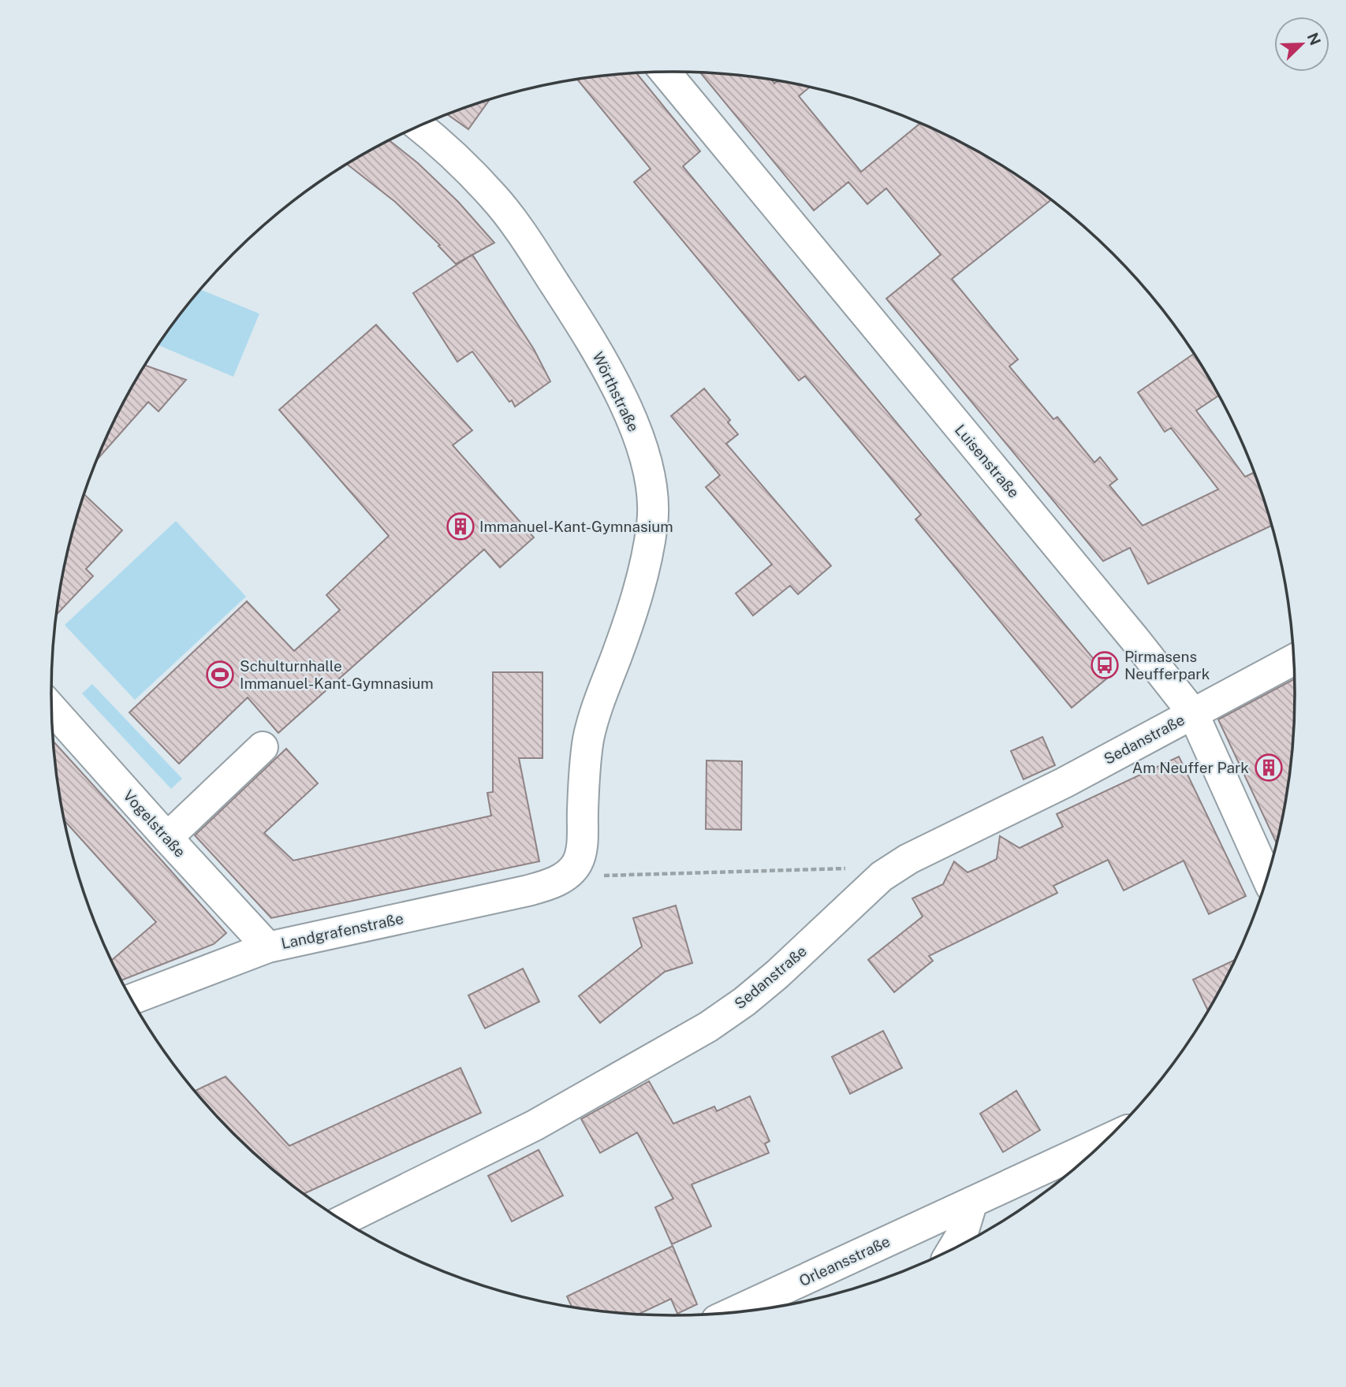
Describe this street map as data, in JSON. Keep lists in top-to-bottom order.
{
  "streets": {
    "street": [
      "Wörthstraße",
      "Luisenstraße",
      "Sedanstraße",
      "Vogelstraße",
      "Landgrafenstraße",
      "Orleansstraße"
    ]
  },
  "crossings": [
    ["Wörthstraße", "Landgrafenstraße"],
    ["Luisenstraße", "Sedanstraße"],
    ["Vogelstraße", "Landgrafenstraße"]
  ],
  "places": {
    "building": ["Immanuel-Kant-Gymnasium", "Am Neuffer Park"],
    "bus stop": ["Pirmasens Neufferpark"],
    "sports": ["Schulturnhalle Immanuel-Kant-Gymnasium"]
  },
  "north": "top right"
}
